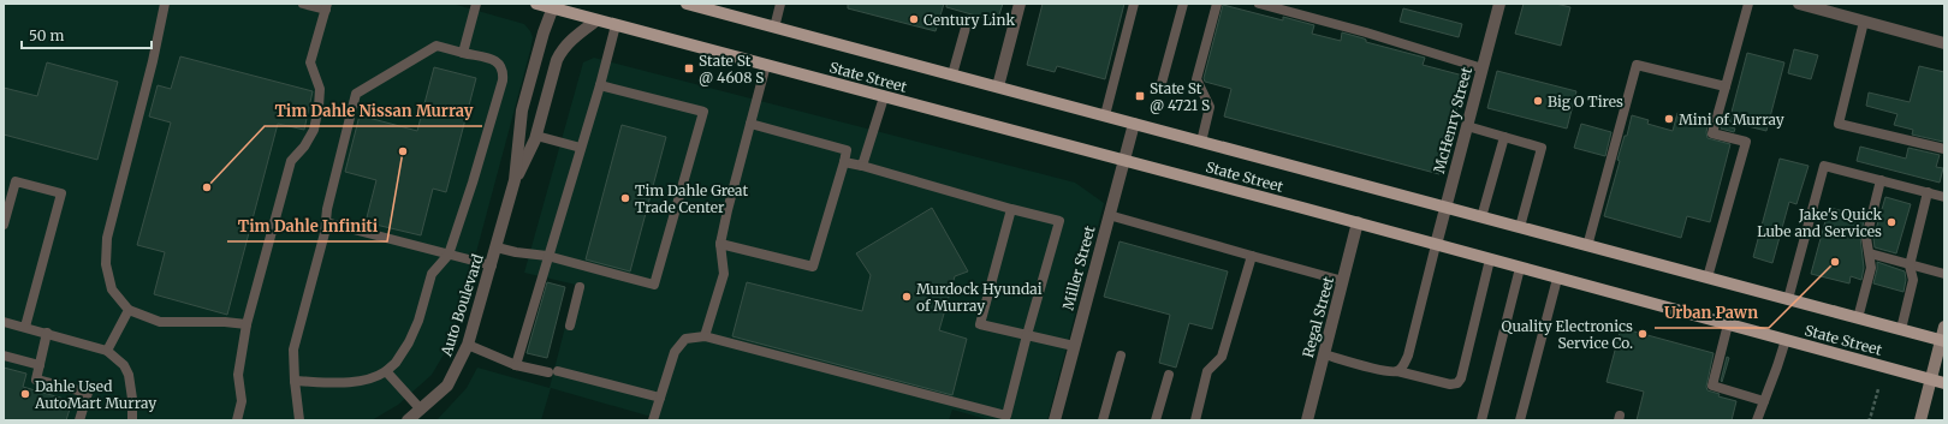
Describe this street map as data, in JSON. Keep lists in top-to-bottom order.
{
  "streets": {
    "main road": ["State Street"],
    "street": [
      "McHenry Street",
      "Miller Street",
      "Auto Boulevard",
      "Regal Street"
    ]
  },
  "crossings": [
    ["State Street", "McHenry Street"],
    ["State Street", "Miller Street"],
    ["State Street", "Auto Boulevard"],
    ["State Street", "Regal Street"]
  ],
  "places": {
    "other": [
      "Century Link",
      "Big O Tires",
      "Mini of Murray",
      "Tim Dahle Infiniti",
      "Tim Dahle Nissan Murray",
      "Tim Dahle Great Trade Center",
      "Jake's Quick Lube and Services",
      "Urban Pawn",
      "Murdock Hyundai of Murray",
      "Quality Electronics Service Co.",
      "Dahle Used AutoMart Murray"
    ],
    "transit": ["State St @ 4608 S", "State St @ 4721 S"]
  },
  "scale_bar": "50 m"
}
